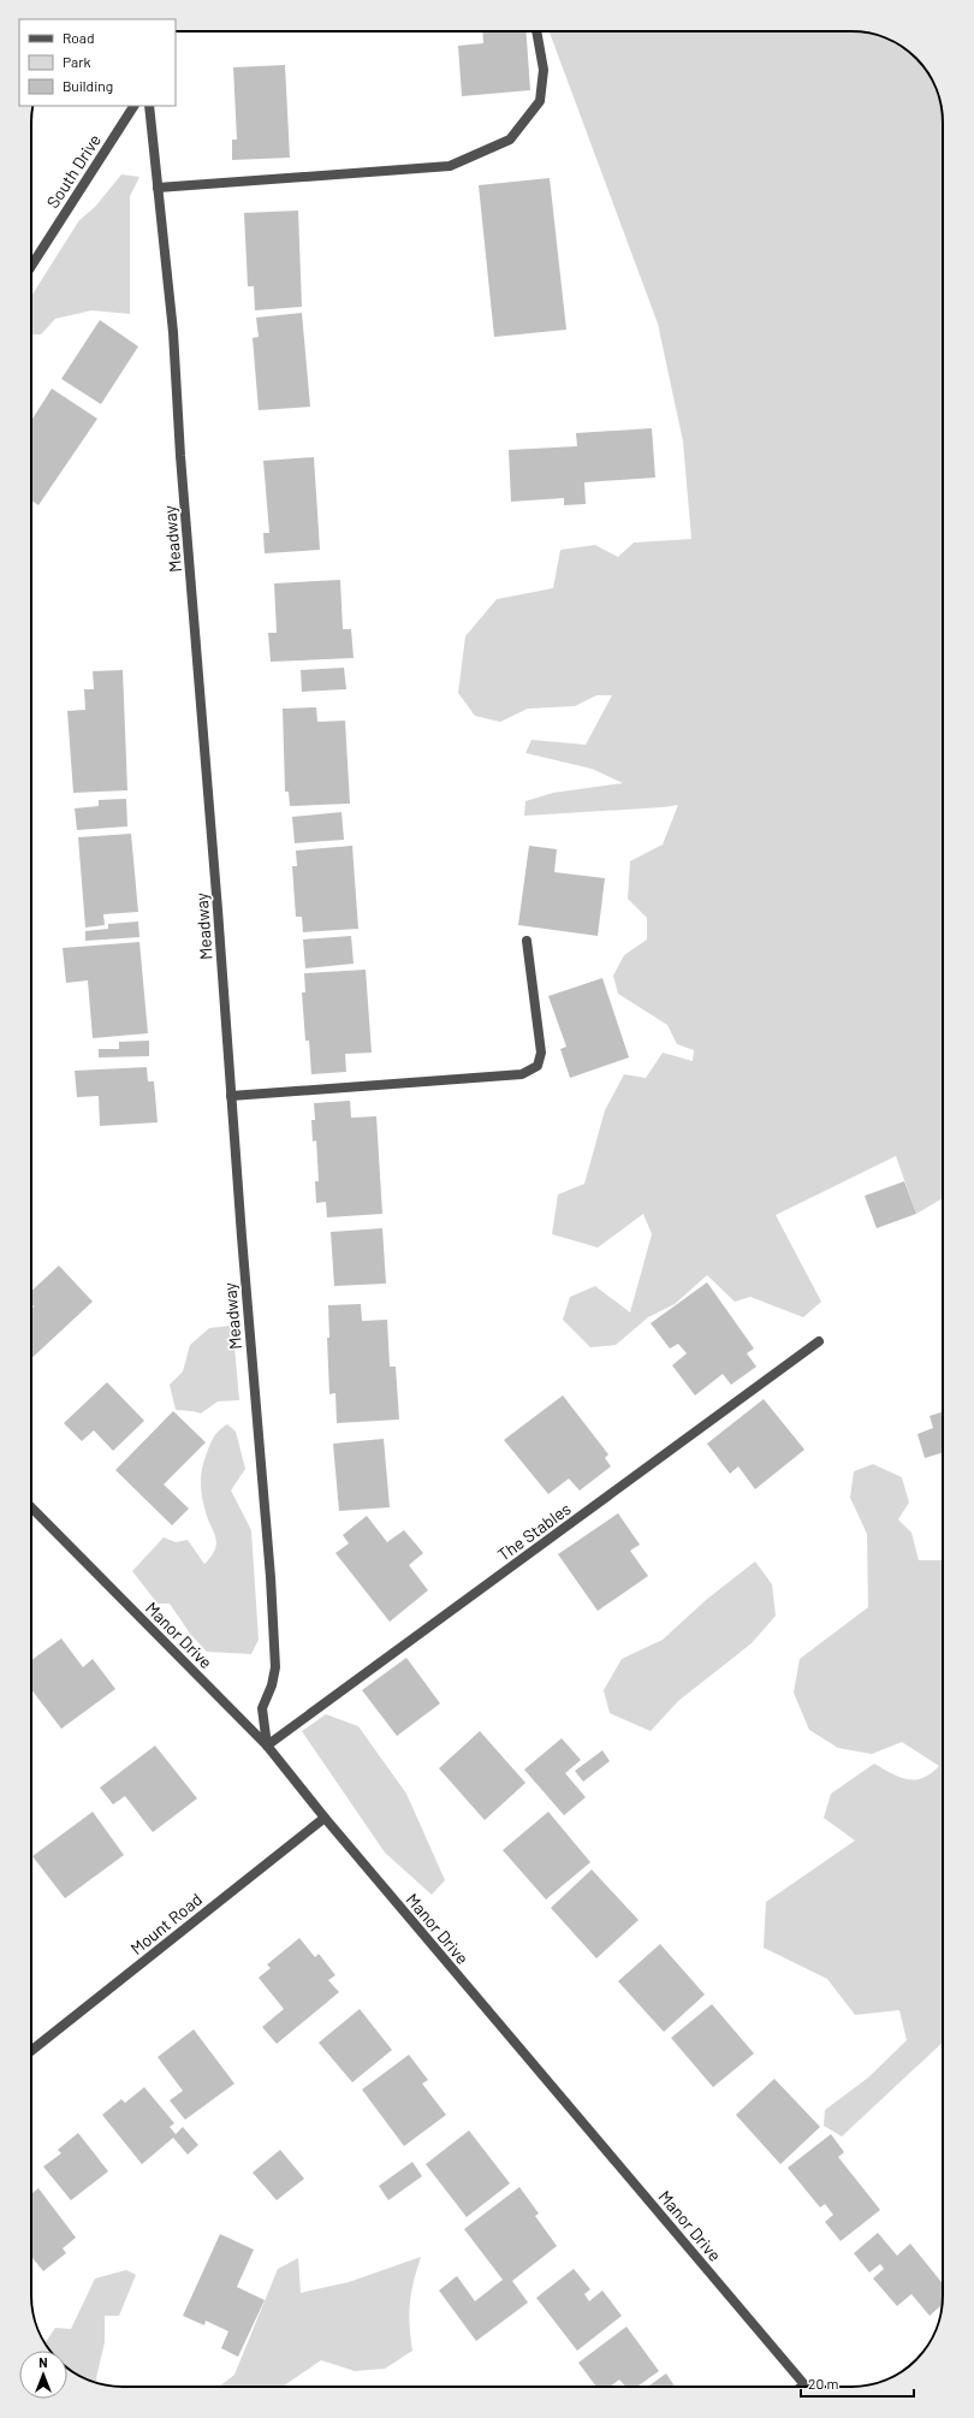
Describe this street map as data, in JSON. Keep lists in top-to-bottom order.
{
  "streets": {
    "street": [
      "South Drive",
      "Meadway",
      "The Stables",
      "Manor Drive",
      "Mount Road"
    ]
  },
  "crossings": [
    ["Meadway", "The Stables"],
    ["Meadway", "Manor Drive"],
    ["The Stables", "Manor Drive"],
    ["Manor Drive", "Mount Road"]
  ],
  "legend": ["Road", "Park", "Building"],
  "scale_bar": "20 m",
  "north": "top"
}
